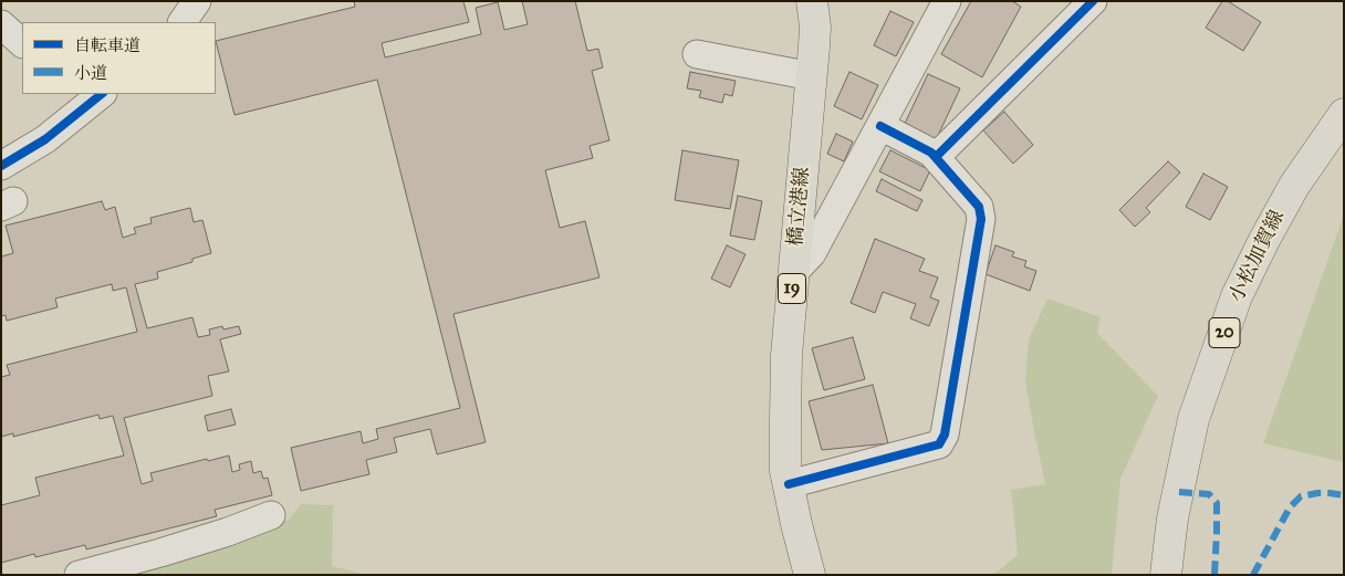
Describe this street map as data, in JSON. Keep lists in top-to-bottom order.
{
  "streets": {
    "main road": [
      "橋立港線",
      "小松加賀線",
      "19",
      "20"
    ]
  },
  "legend": ["自転車道", "小道"]
}
